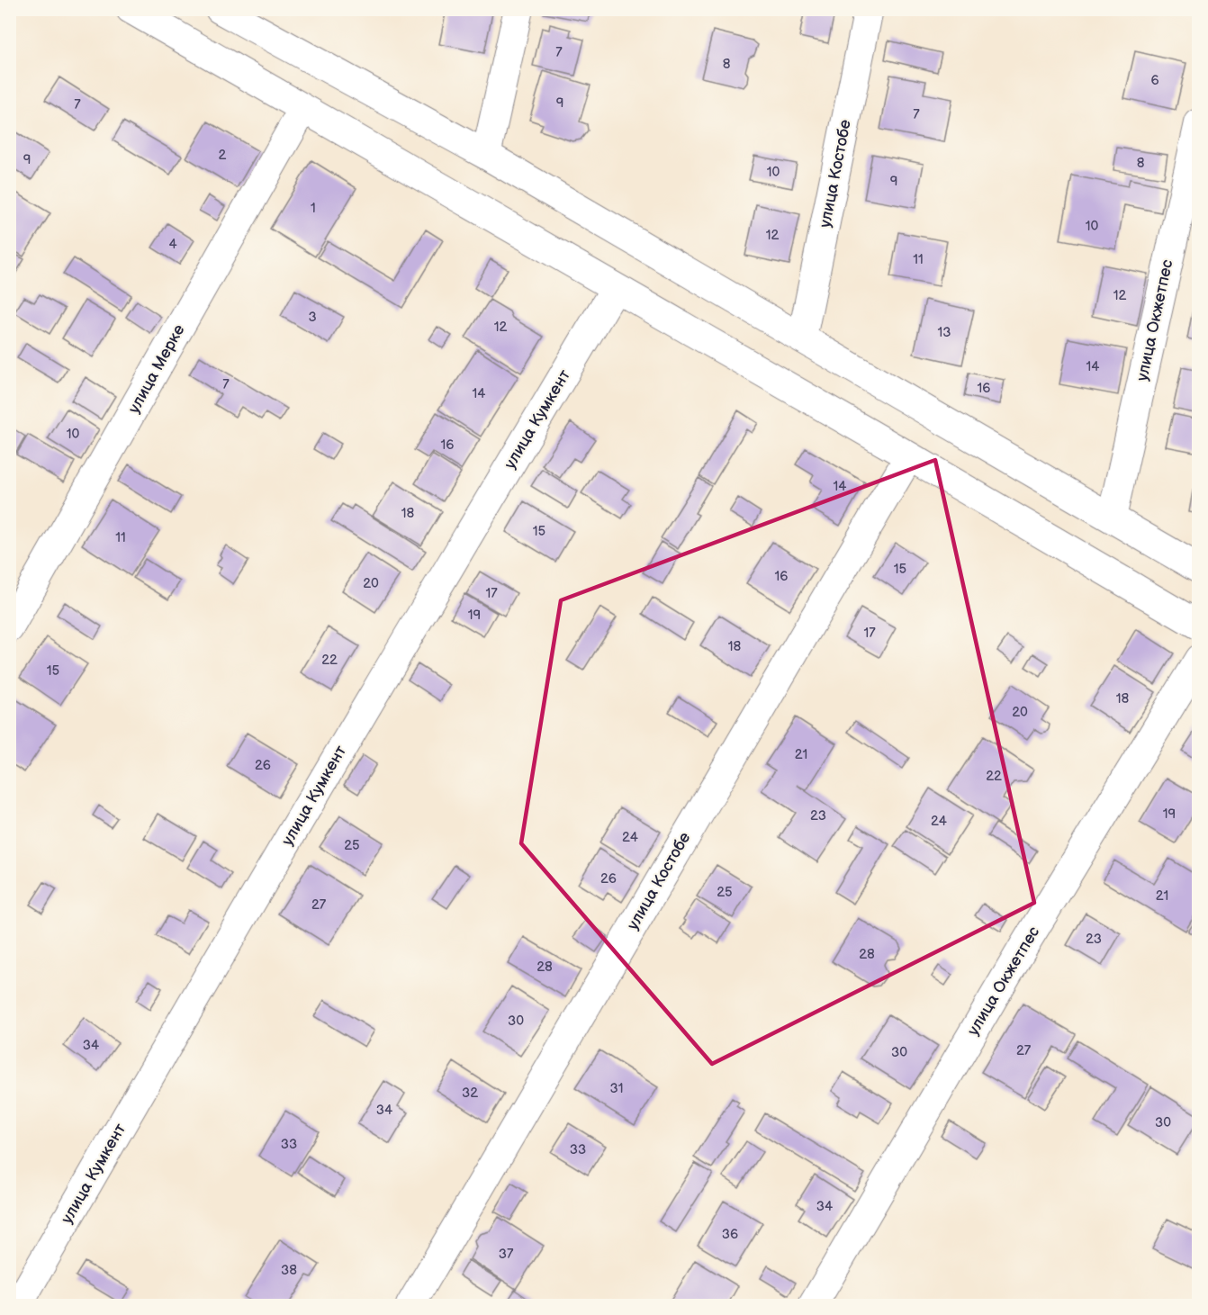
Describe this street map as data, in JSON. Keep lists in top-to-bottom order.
{
  "streets": {
    "street": [
      "улица Костобе",
      "улица Окжетпес",
      "улица Мерке",
      "улица Кумкент"
    ]
  },
  "house_numbers": [
    "7",
    "8",
    "6",
    "9",
    "7",
    "7",
    "2",
    "9",
    "8",
    "10",
    "9",
    "1",
    "10",
    "12",
    "4",
    "11",
    "12",
    "3",
    "12",
    "13",
    "14",
    "7",
    "16",
    "14",
    "10",
    "16",
    "14",
    "18",
    "15",
    "11",
    "15",
    "16",
    "20",
    "17",
    "19",
    "17",
    "18",
    "22",
    "15",
    "18",
    "20",
    "21",
    "26",
    "22",
    "19",
    "23",
    "24",
    "24",
    "25",
    "26",
    "25",
    "21",
    "27",
    "23",
    "28",
    "28",
    "30",
    "34",
    "27",
    "30",
    "31",
    "32",
    "34",
    "30",
    "33",
    "33",
    "34",
    "36",
    "37",
    "38"
  ]
}
